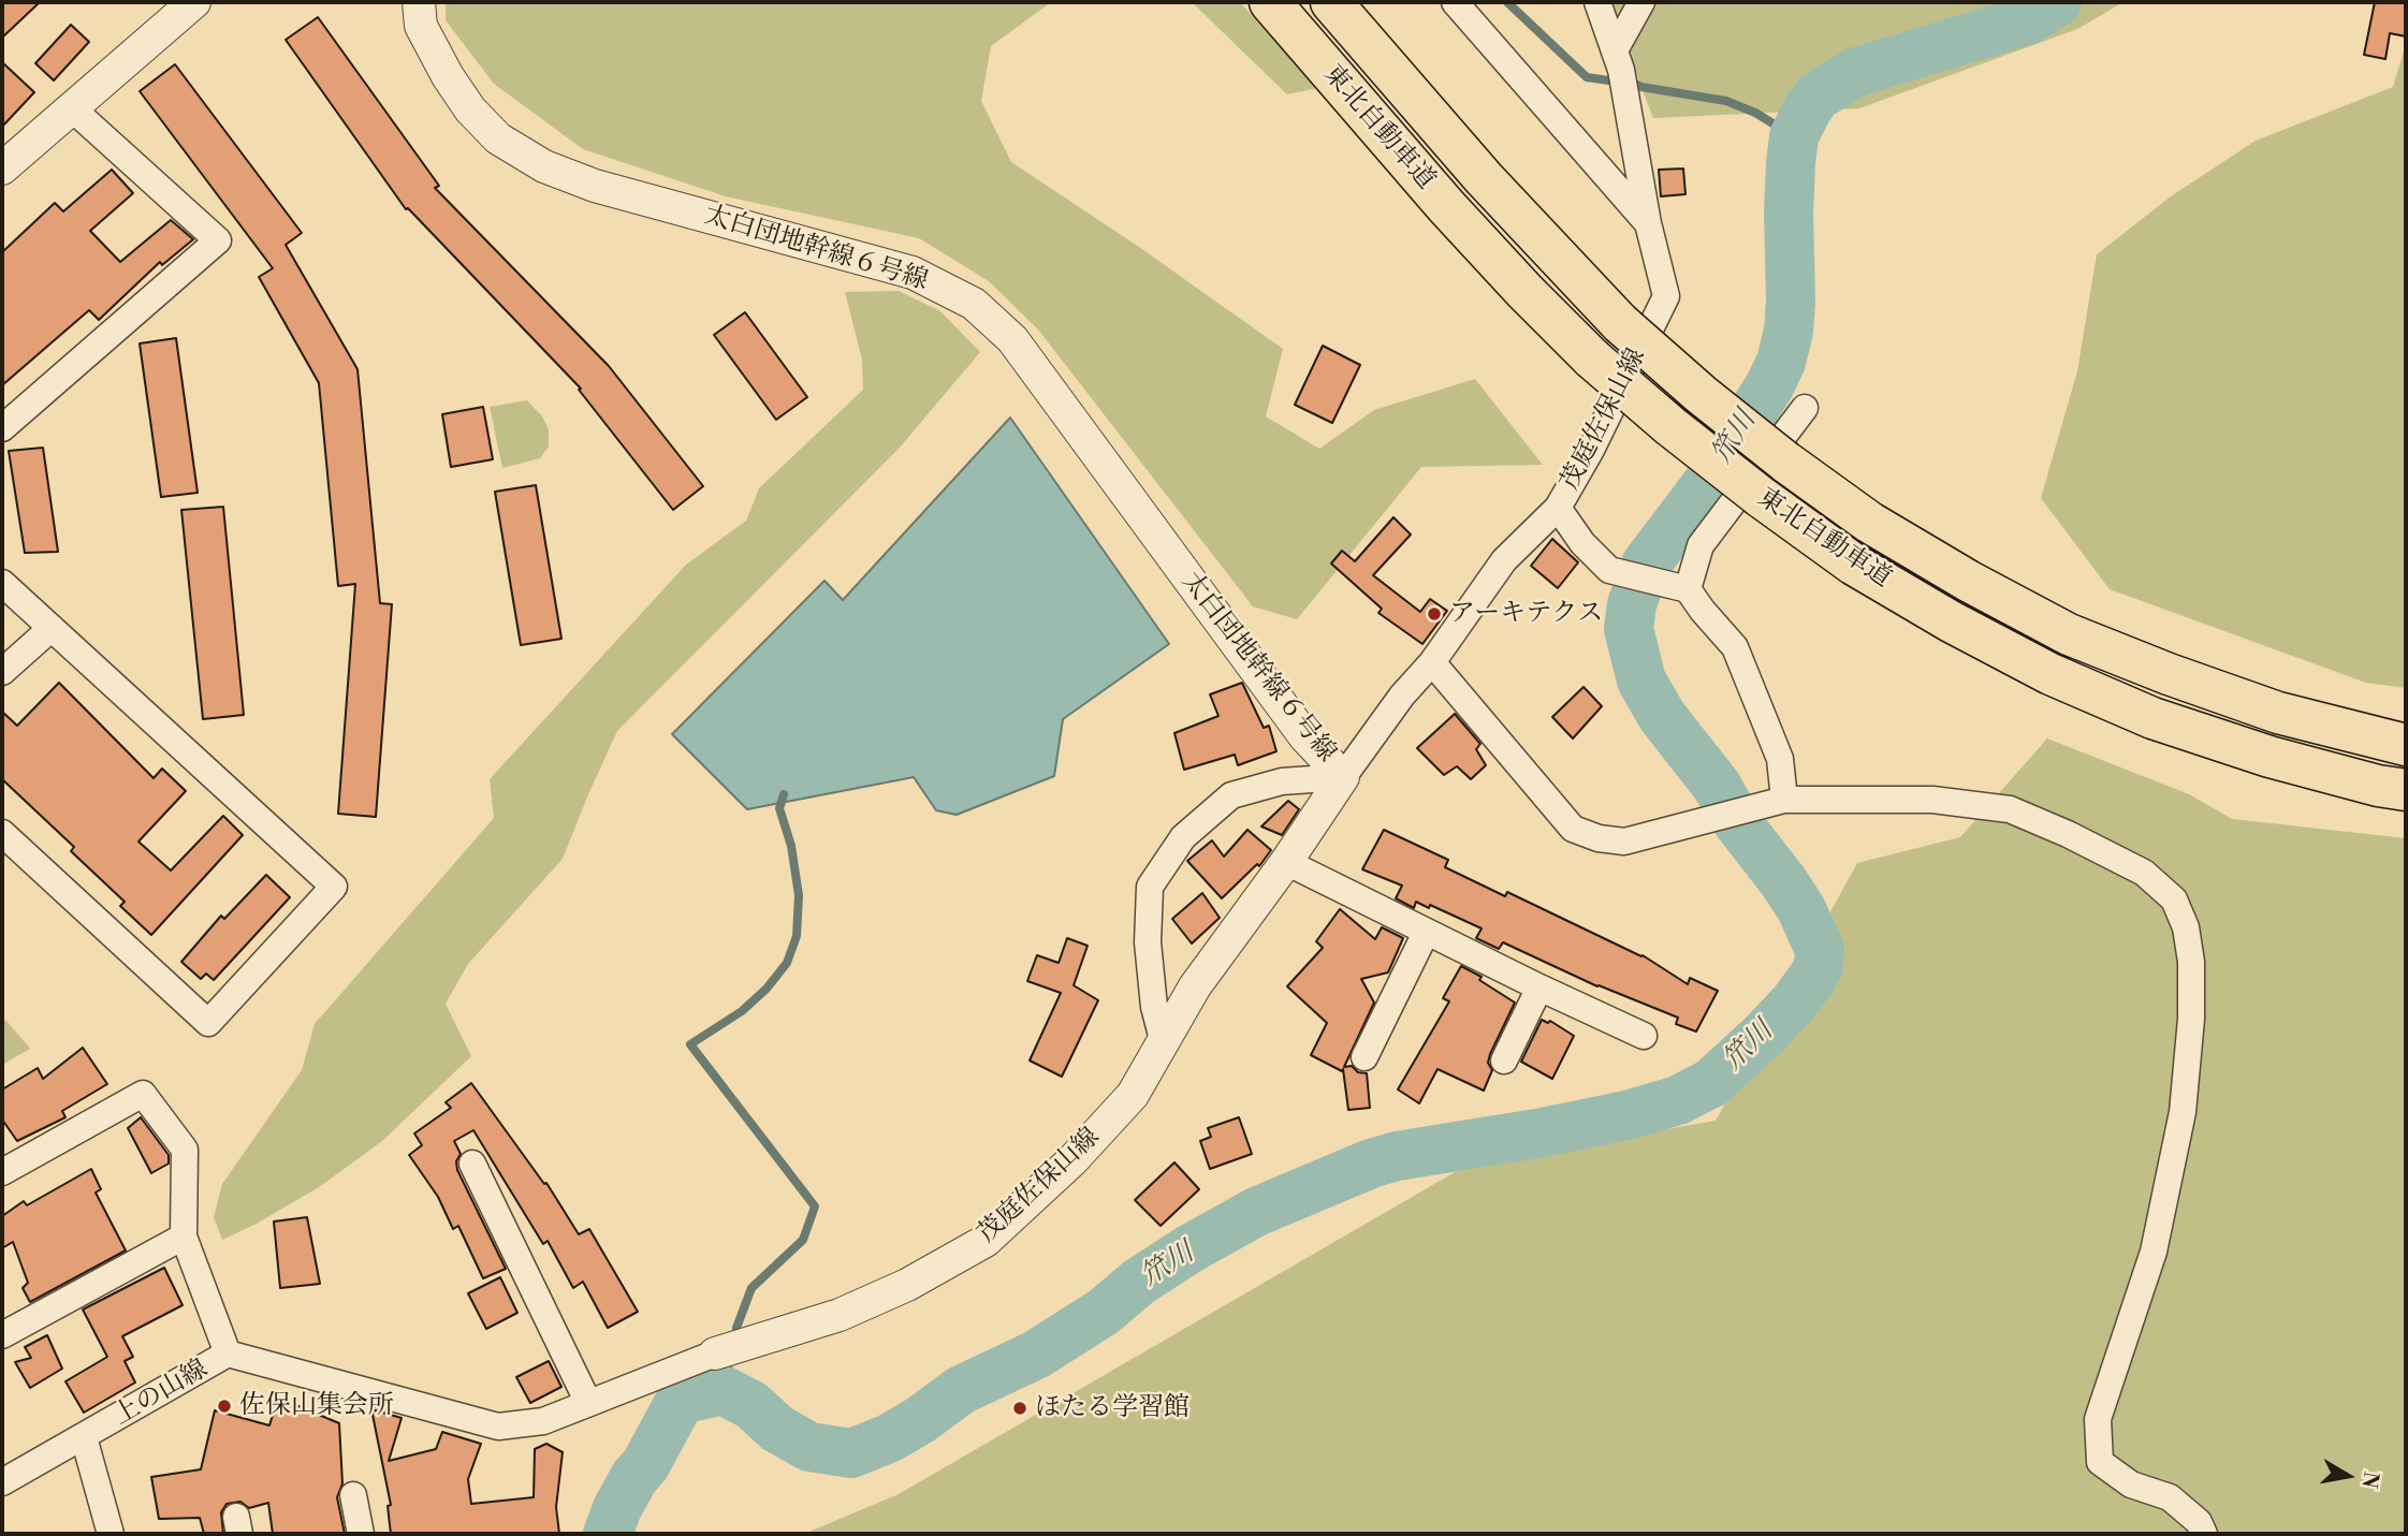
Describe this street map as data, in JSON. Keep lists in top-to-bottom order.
{
  "streets": {
    "highway": ["東北自動車道"],
    "street": ["太白団地幹線６号線", "茂庭佐保山線", "上の山線"]
  },
  "crossings": [
    ["太白団地幹線６号線", "茂庭佐保山線"],
    ["茂庭佐保山線", "上の山線"]
  ],
  "water": ["笊川"],
  "places": ["アーキテクス", "佐保山集会所", "ほたる学習館"],
  "north": "right"
}
